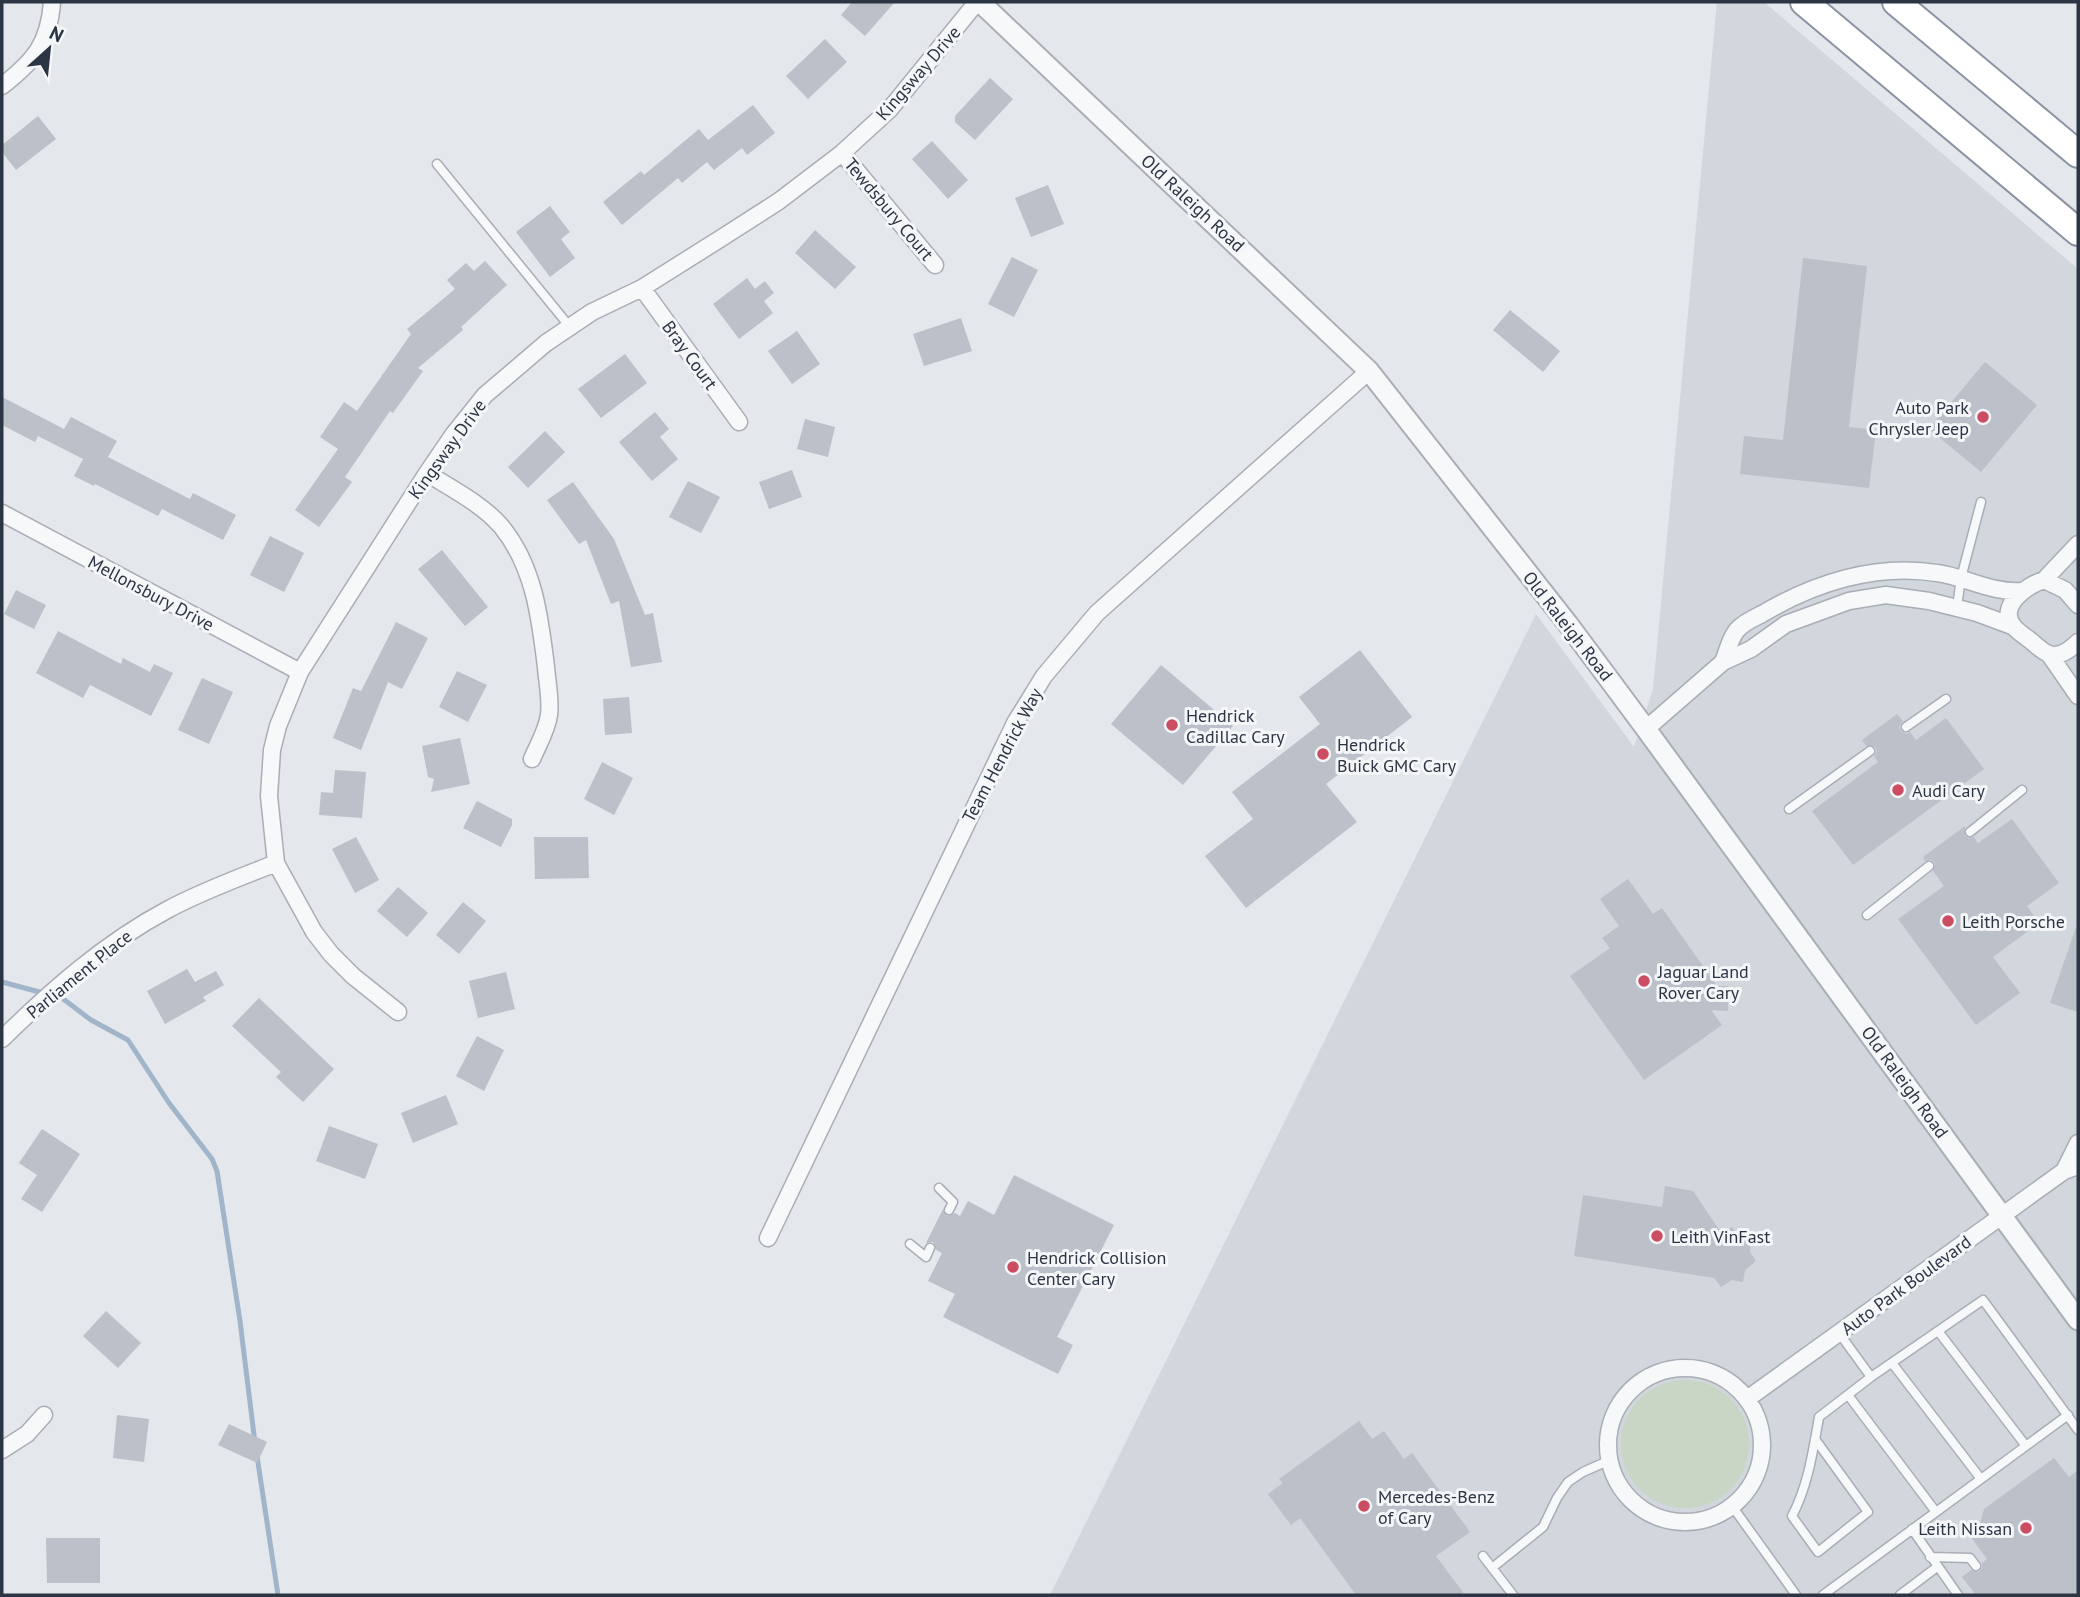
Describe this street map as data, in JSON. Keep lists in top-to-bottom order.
{
  "streets": {
    "street": [
      "Kingsway Drive",
      "Old Raleigh Road",
      "Tewdsbury Court",
      "Bray Court",
      "Mellonsbury Drive",
      "Team Hendrick Way",
      "Parliament Place",
      "Auto Park Boulevard"
    ]
  },
  "crossings": [
    ["Kingsway Drive", "Old Raleigh Road"],
    ["Kingsway Drive", "Tewdsbury Court"],
    ["Kingsway Drive", "Bray Court"],
    ["Kingsway Drive", "Mellonsbury Drive"],
    ["Kingsway Drive", "Parliament Place"],
    ["Old Raleigh Road", "Team Hendrick Way"],
    ["Old Raleigh Road", "Auto Park Boulevard"]
  ],
  "places": [
    "Auto Park Chrysler Jeep",
    "Hendrick Cadillac Cary",
    "Hendrick Buick GMC Cary",
    "Audi Cary",
    "Leith Porsche",
    "Jaguar Land Rover Cary",
    "Leith VinFast",
    "Hendrick Collision Center Cary",
    "Mercedes-Benz of Cary",
    "Leith Nissan"
  ],
  "north": "top right"
}
